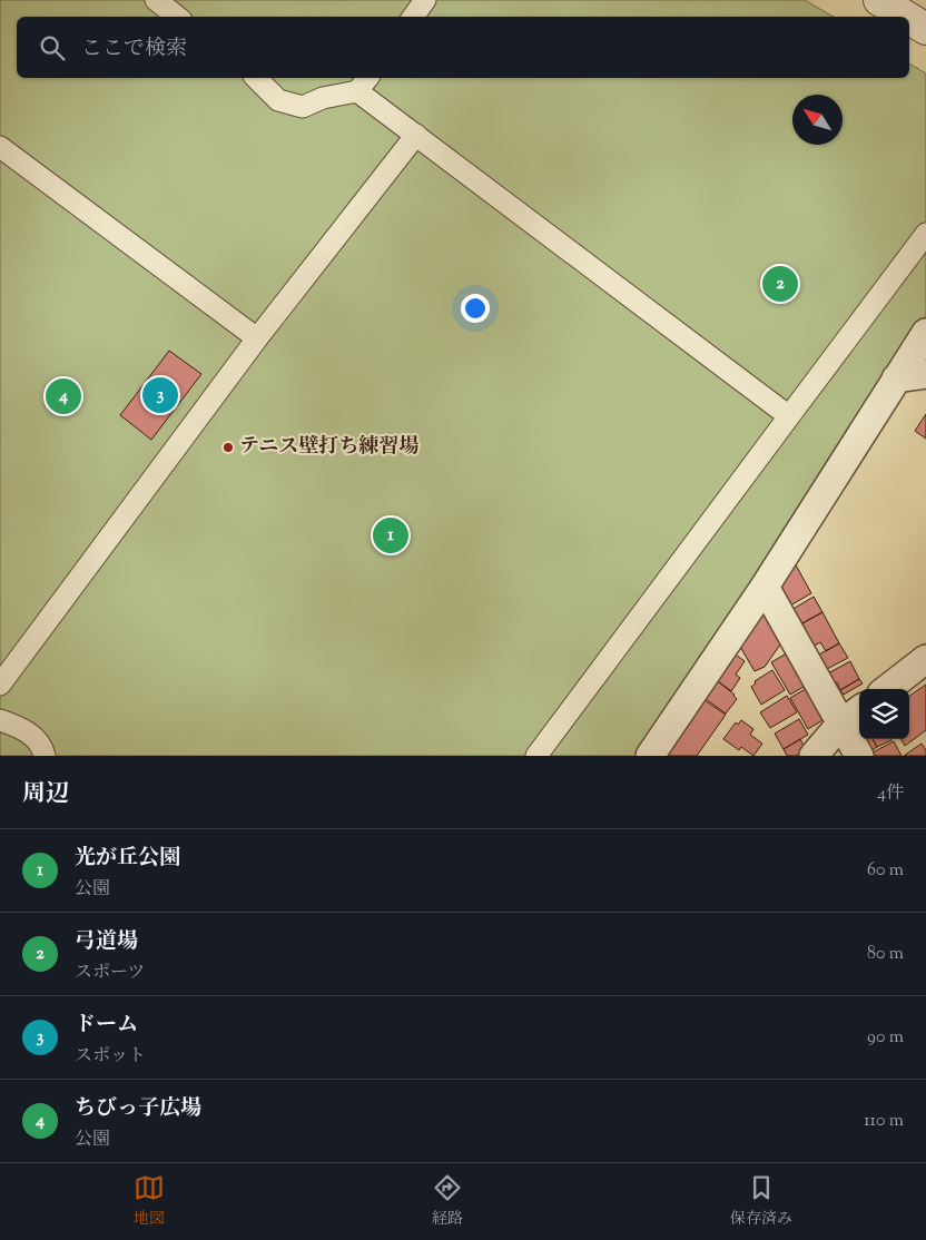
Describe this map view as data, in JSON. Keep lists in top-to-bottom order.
{
  "places": ["テニス壁打ち練習場"],
  "north": "top left",
  "page": {
    "search": "ここで検索",
    "pins": [
      "2",
      "3",
      "4",
      "1"
    ],
    "heading": ["周辺", "4件"],
    "list": [
      {
        "mark": "1",
        "name": "光が丘公園",
        "note": "公園",
        "value": "60 m"
      },
      {
        "mark": "2",
        "name": "弓道場",
        "note": "スポーツ",
        "value": "80 m"
      },
      {
        "mark": "3",
        "name": "ドーム",
        "note": "スポット",
        "value": "90 m"
      },
      {
        "mark": "4",
        "name": "ちびっ子広場",
        "note": "公園",
        "value": "110 m"
      }
    ],
    "nav": ["地図", "経路", "保存済み"]
  }
}
